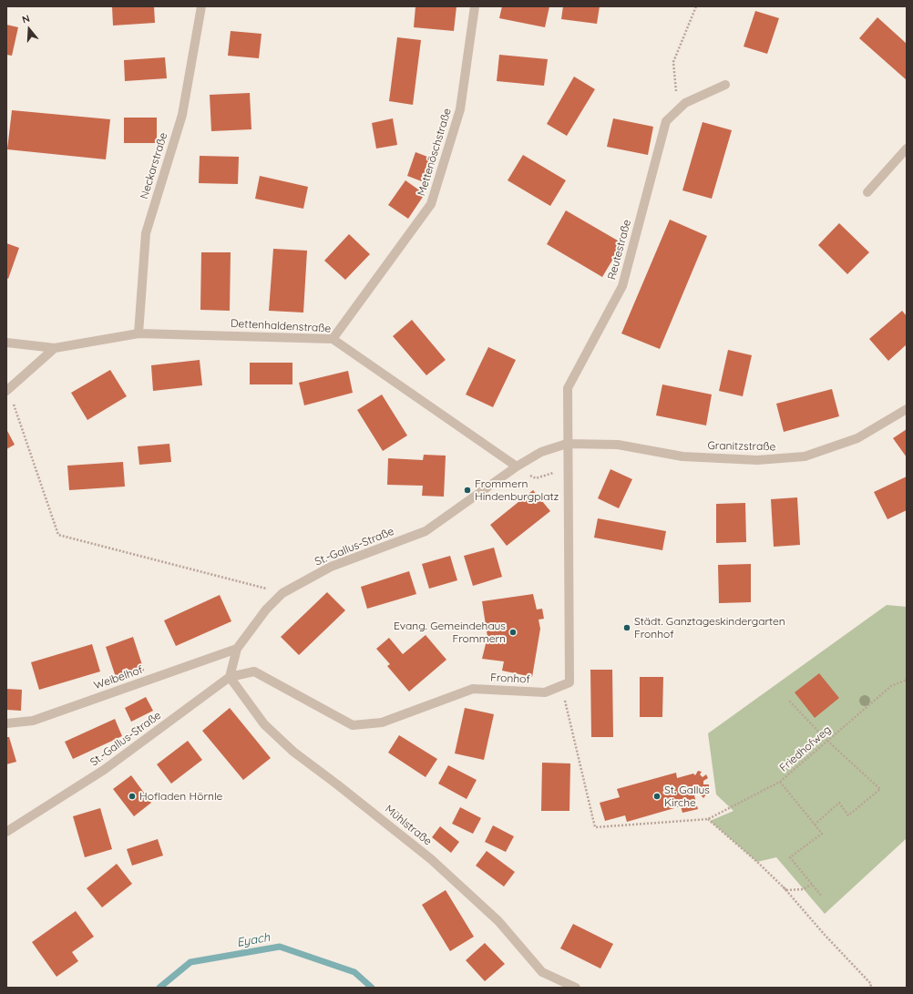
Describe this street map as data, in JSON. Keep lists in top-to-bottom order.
{
  "streets": {
    "street": [
      "Mettenöschstraße",
      "Neckarstraße",
      "Reutestraße",
      "Dettenhaldenstraße",
      "Granitzstraße",
      "St.-Gallus-Straße",
      "Weibelhof",
      "Fronhof",
      "Mühlstraße"
    ],
    "path": ["Friedhofweg"]
  },
  "crossings": [
    ["Mettenöschstraße", "Dettenhaldenstraße"],
    ["Neckarstraße", "Dettenhaldenstraße"],
    ["Reutestraße", "Granitzstraße"],
    ["Reutestraße", "St.-Gallus-Straße"],
    ["Reutestraße", "Fronhof"],
    ["Dettenhaldenstraße", "St.-Gallus-Straße"],
    ["Granitzstraße", "St.-Gallus-Straße"],
    ["Granitzstraße", "Fronhof"],
    ["St.-Gallus-Straße", "Weibelhof"],
    ["St.-Gallus-Straße", "Fronhof"],
    ["St.-Gallus-Straße", "Mühlstraße"],
    ["Fronhof", "Mühlstraße"]
  ],
  "water": ["Eyach"],
  "places": [
    "Frommern Hindenburgplatz",
    "Städt. Ganztageskindergarten Fronhof",
    "Evang. Gemeindehaus Frommern",
    "Hofladen Hörnle",
    "St. Gallus Kirche"
  ],
  "north": "top"
}
